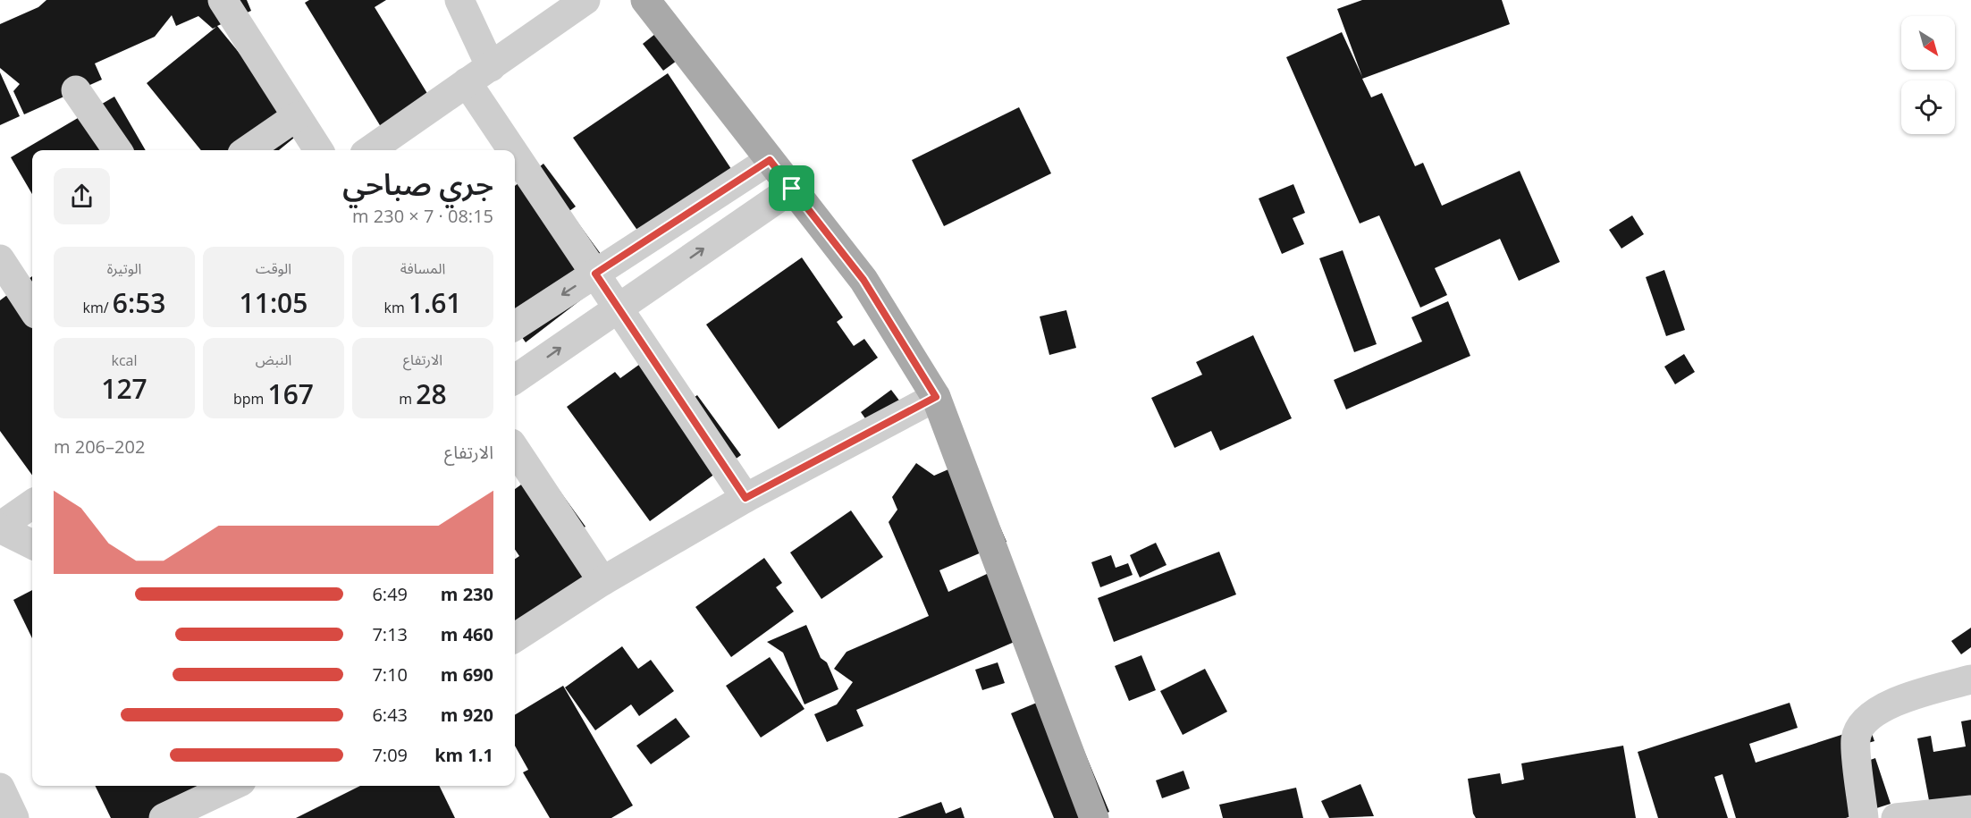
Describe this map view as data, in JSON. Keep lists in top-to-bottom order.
{
  "north": "bottom right",
  "page": {
    "heading": ["جري صباحي", "08:15 · 7 × 230 m"],
    "stats": [
      ["المسافة", "1.61 km"],
      ["الوقت", "11:05"],
      ["الوتيرة", "6:53 /km"],
      ["الارتفاع", "28 m"],
      ["النبض", "167 bpm"],
      ["kcal", "127"]
    ],
    "chart": ["الارتفاع", "202–206 m"],
    "list": [
      {
        "name": "230 m",
        "note": "6:49"
      },
      {
        "name": "460 m",
        "note": "7:13"
      },
      {
        "name": "690 m",
        "note": "7:10"
      },
      {
        "name": "920 m",
        "note": "6:43"
      },
      {
        "name": "1.1 km",
        "note": "7:09"
      }
    ]
  }
}
